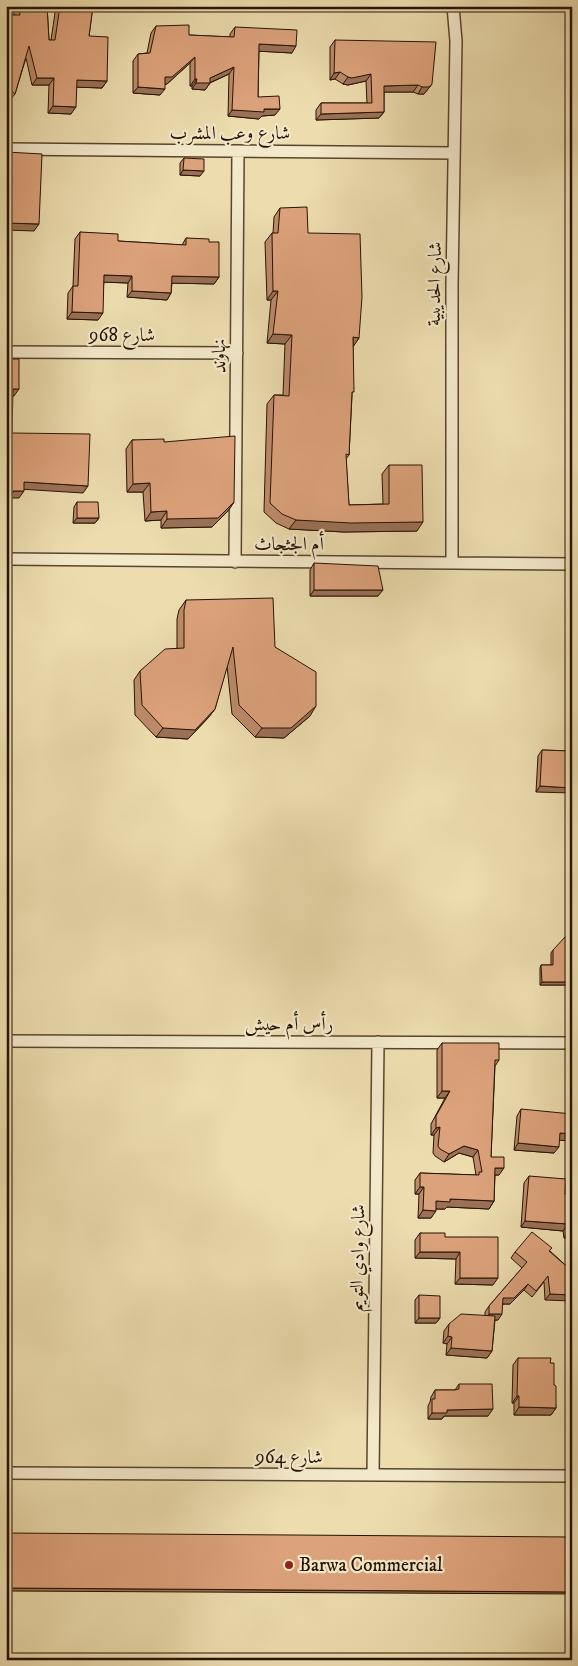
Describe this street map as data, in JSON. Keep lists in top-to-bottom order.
{
  "streets": {
    "street": [
      "شارع وعب المشرب",
      "شارع الحديبية",
      "شارع 968",
      "نهاوند",
      "أم الجثجاث",
      "رأس أم حيش",
      "شارع وادي التويم",
      "شارع 964"
    ]
  },
  "crossings": [
    ["شارع وعب المشرب", "شارع الحديبية"],
    ["شارع وعب المشرب", "نهاوند"],
    ["شارع الحديبية", "أم الجثجاث"],
    ["شارع 968", "نهاوند"],
    ["نهاوند", "أم الجثجاث"],
    ["رأس أم حيش", "شارع وادي التويم"],
    ["شارع وادي التويم", "شارع 964"]
  ],
  "places": ["Barwa Commercial"]
}
